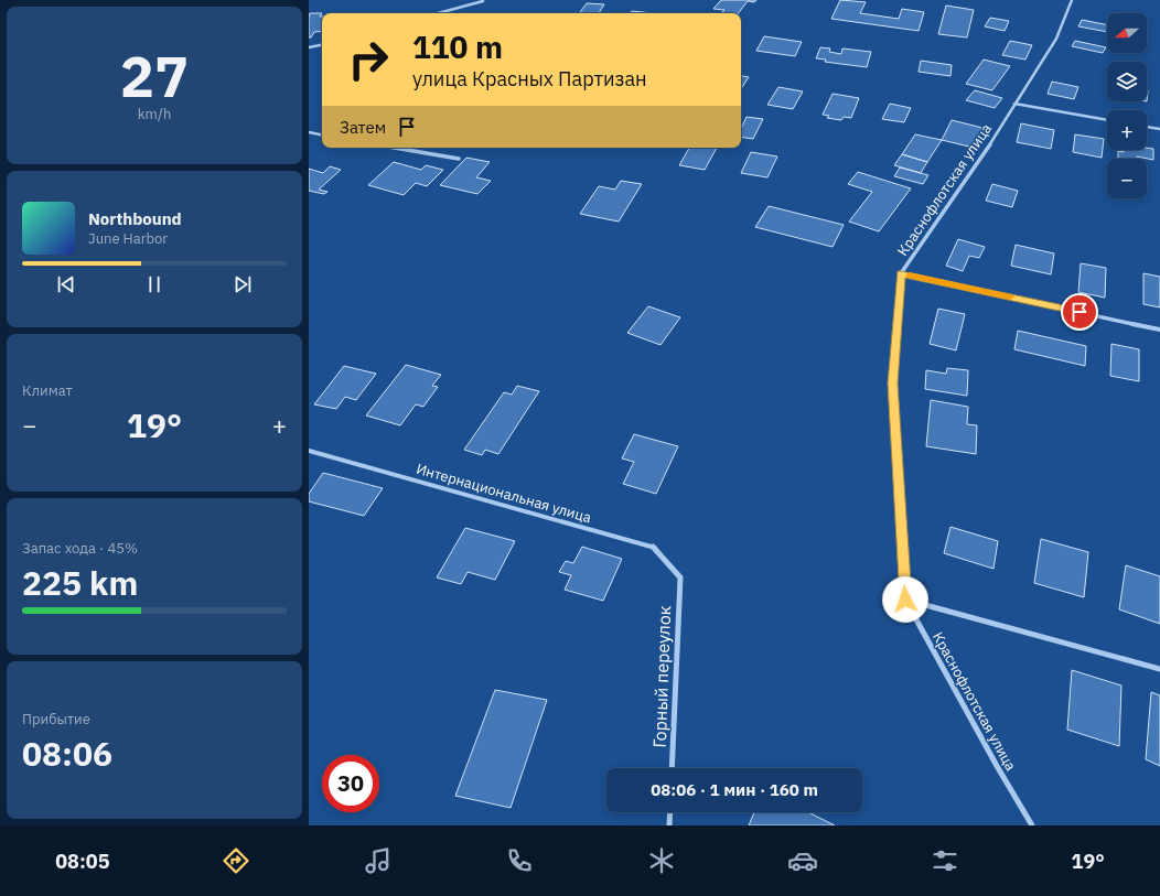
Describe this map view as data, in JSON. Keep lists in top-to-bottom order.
{
  "streets": {
    "street": ["Краснофлотская улица", "Интернациональная улица", "Горный переулок"]
  },
  "crossings": [
    ["Интернациональная улица", "Горный переулок"]
  ],
  "north": "left",
  "page": {
    "tile": [
      ["27", "km/h"],
      "Климат",
      ["Запас хода · 45%", "225 km"],
      ["Прибытие", "08:06"]
    ],
    "map_buttons": ["+", "−"],
    "turn": ["110 m", "улица Красных Партизан"],
    "then": "Затем",
    "song": ["Northbound", "June Harbor"],
    "heat": ["−", "19°", "+"],
    "limit": "30",
    "trip": "08:06 · 1 мин · 160 m",
    "tabs": ["08:05", "19°"]
  }
}
